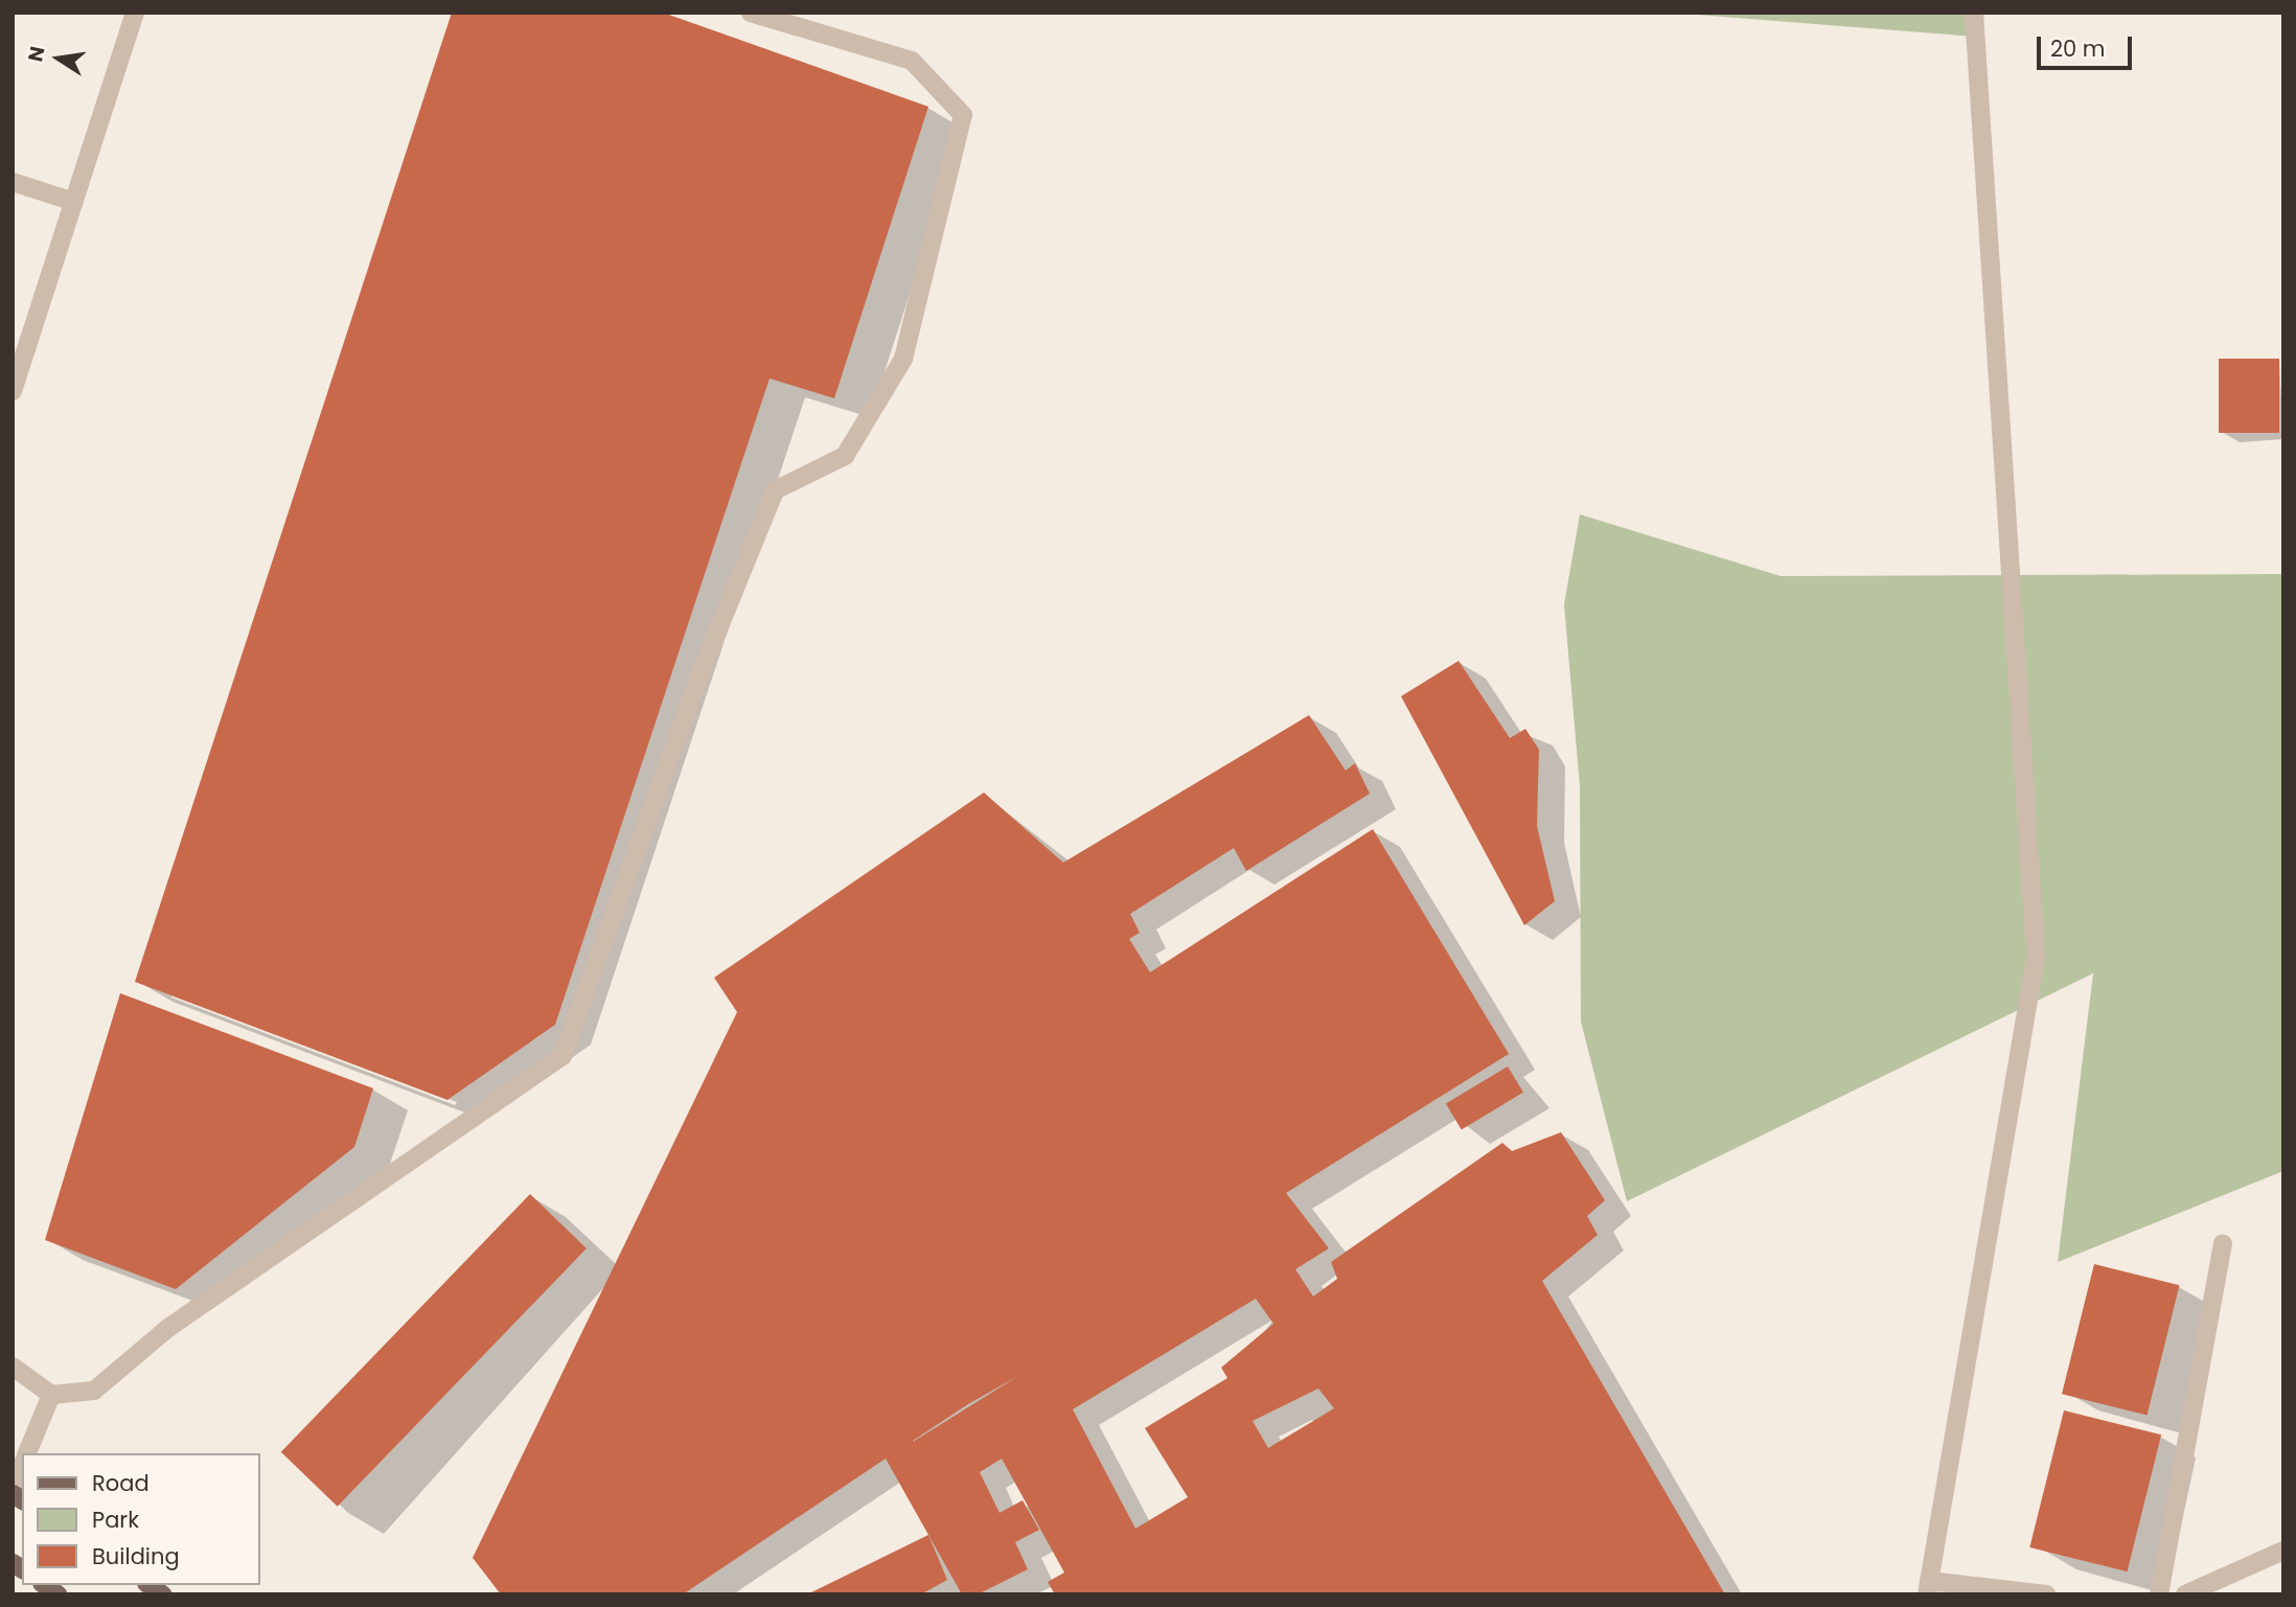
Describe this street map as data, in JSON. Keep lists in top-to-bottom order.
{
  "legend": ["Road", "Park", "Building"],
  "scale_bar": "20 m",
  "north": "left"
}
